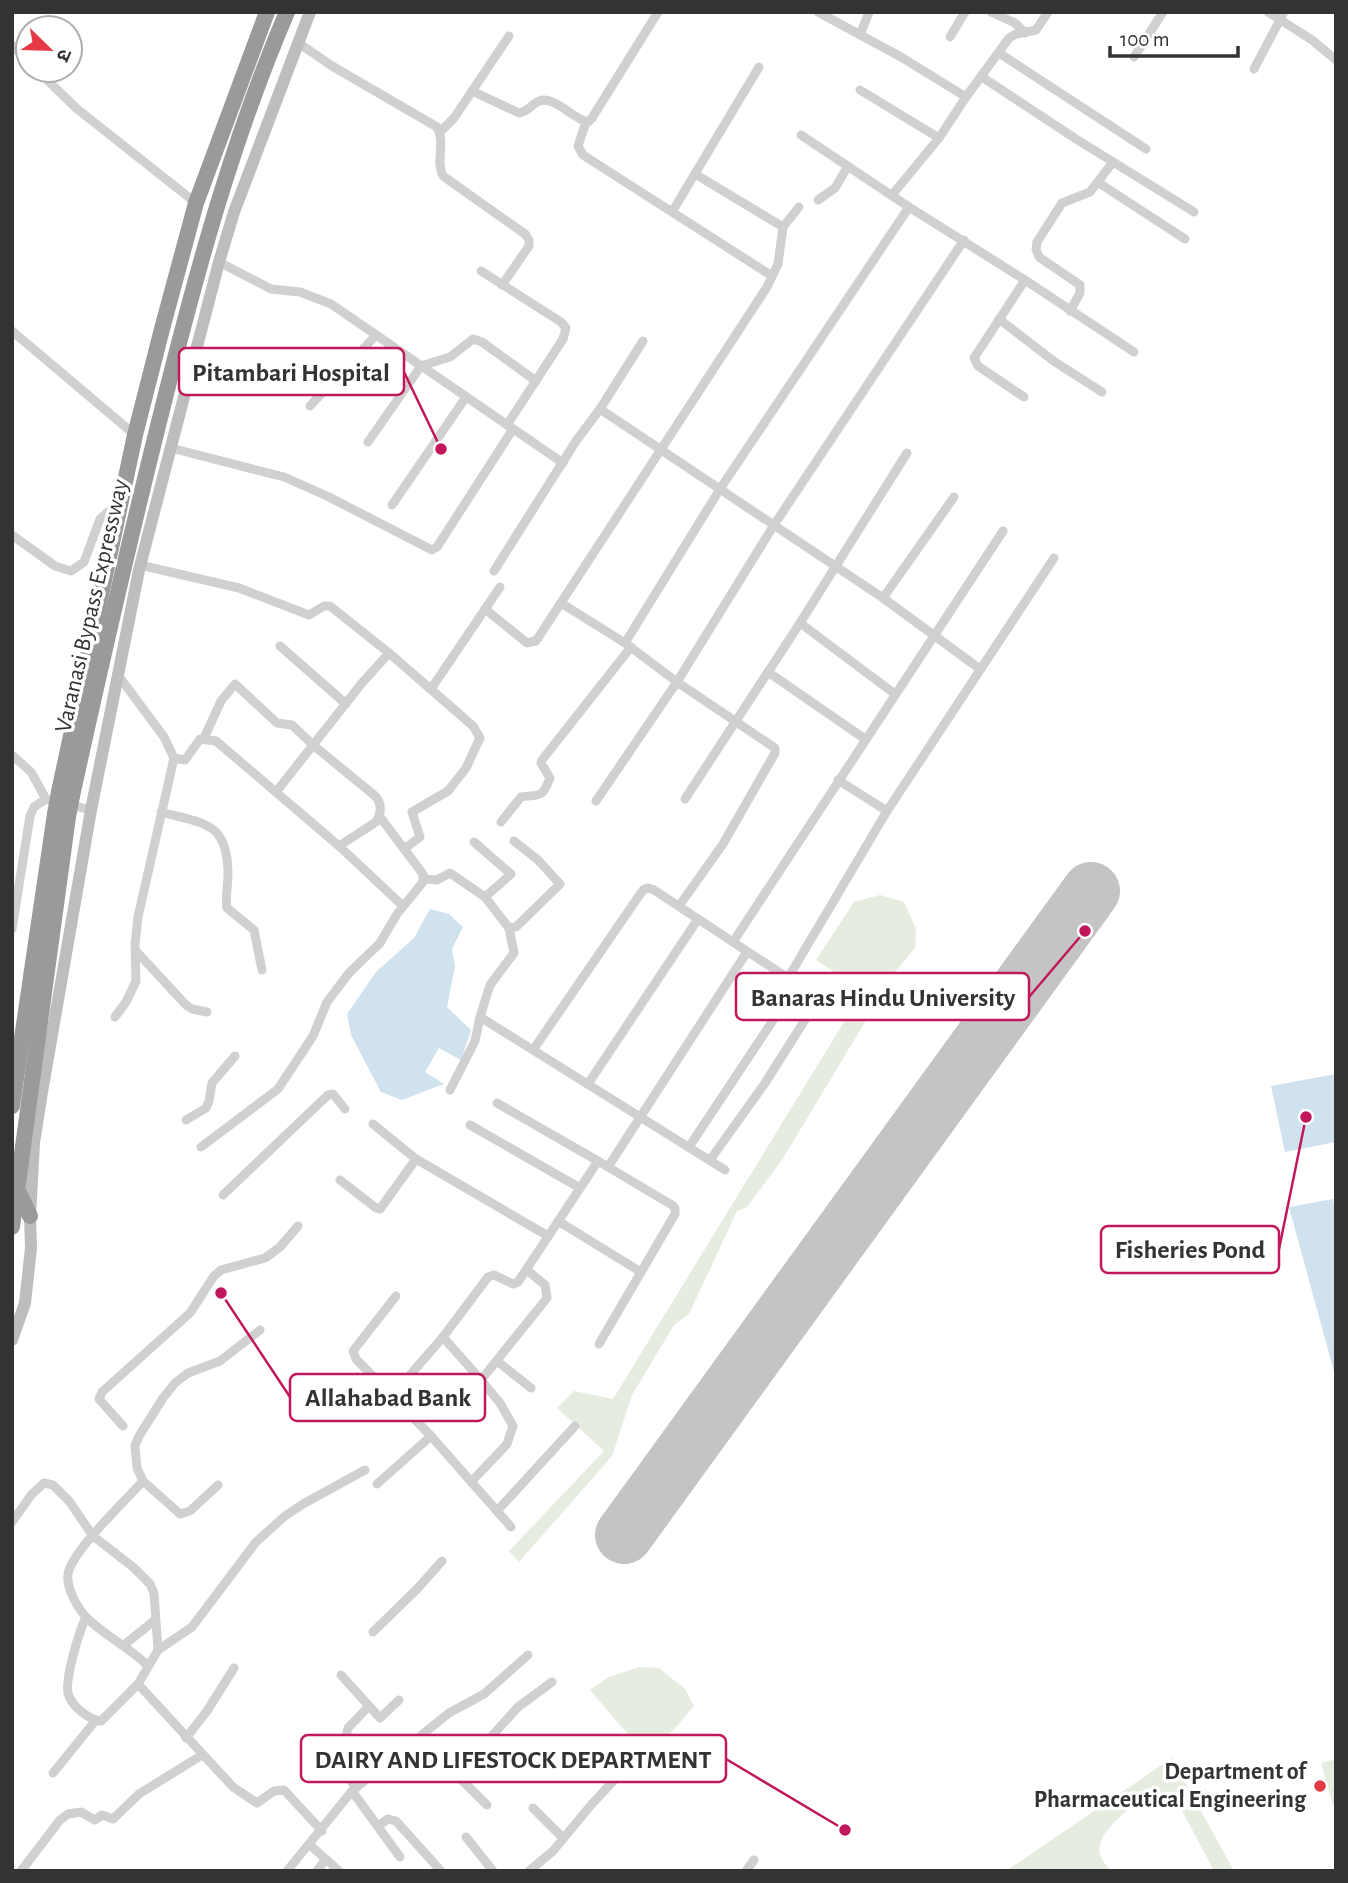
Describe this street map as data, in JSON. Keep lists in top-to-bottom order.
{
  "streets": {
    "highway": ["Varanasi Bypass Expressway"]
  },
  "places": [
    "Pitambari Hospital",
    "Banaras Hindu University",
    "Fisheries Pond",
    "Allahabad Bank",
    "Department of Pharmaceutical Engineering",
    "DAIRY AND LIFESTOCK DEPARTMENT"
  ],
  "scale_bar": "100 m",
  "north": "bottom right"
}
